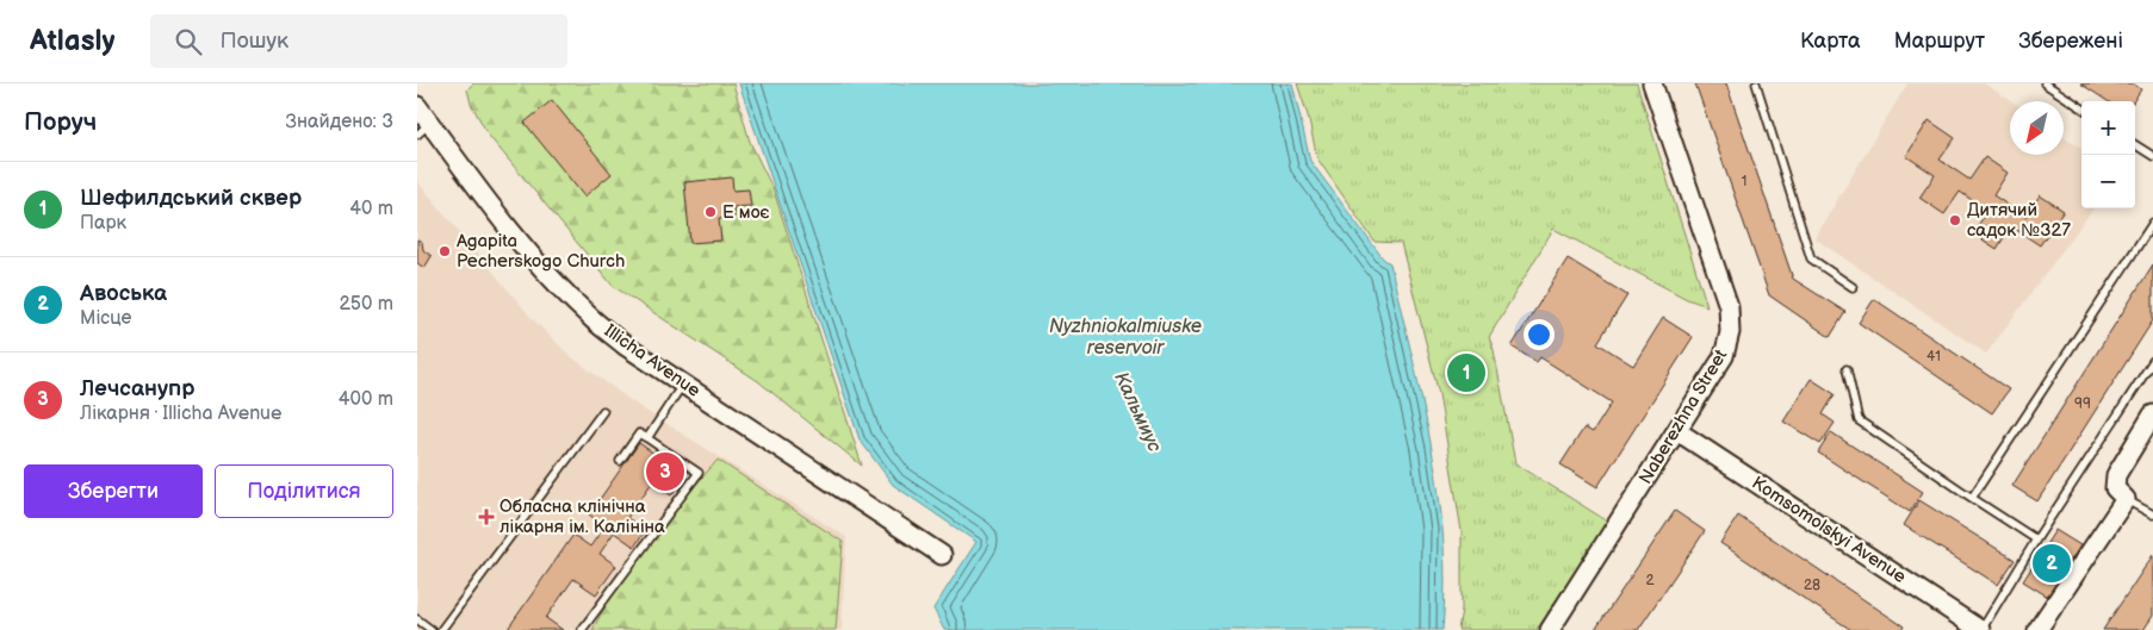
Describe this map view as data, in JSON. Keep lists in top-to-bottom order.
{
  "streets": {
    "street": ["Illicha Avenue", "Naberezhna Street", "Komsomolskyi Avenue"]
  },
  "crossings": [
    ["Naberezhna Street", "Komsomolskyi Avenue"]
  ],
  "water": ["Nyzhniokalmiuske reservoir", "Кальмиус"],
  "places": {
    "other": ["Е моє", "Дитячий садок №327", "Agapita Pecherskogo Church"],
    "health": ["Обласна клінічна лікарня ім. Калініна"]
  },
  "house_numbers": [
    "1",
    "41",
    "99",
    "2",
    "28"
  ],
  "north": "bottom left",
  "page": {
    "header": "Atlasly",
    "search": "Пошук",
    "nav": ["Карта", "Маршрут", "Збережені"],
    "heading": ["Поруч", "Знайдено: 3"],
    "map_buttons": ["+", "−"],
    "list": [
      {
        "mark": "1",
        "name": "Шефилдський сквер",
        "note": "Парк",
        "value": "40 m"
      },
      {
        "mark": "2",
        "name": "Авоська",
        "note": "Місце",
        "value": "250 m"
      },
      {
        "mark": "3",
        "name": "Лечсанупр",
        "note": "Лікарня · Illicha Avenue",
        "value": "400 m"
      }
    ],
    "pins": ["1", "3", "2"],
    "buttons": ["Зберегти", "Поділитися"]
  }
}
